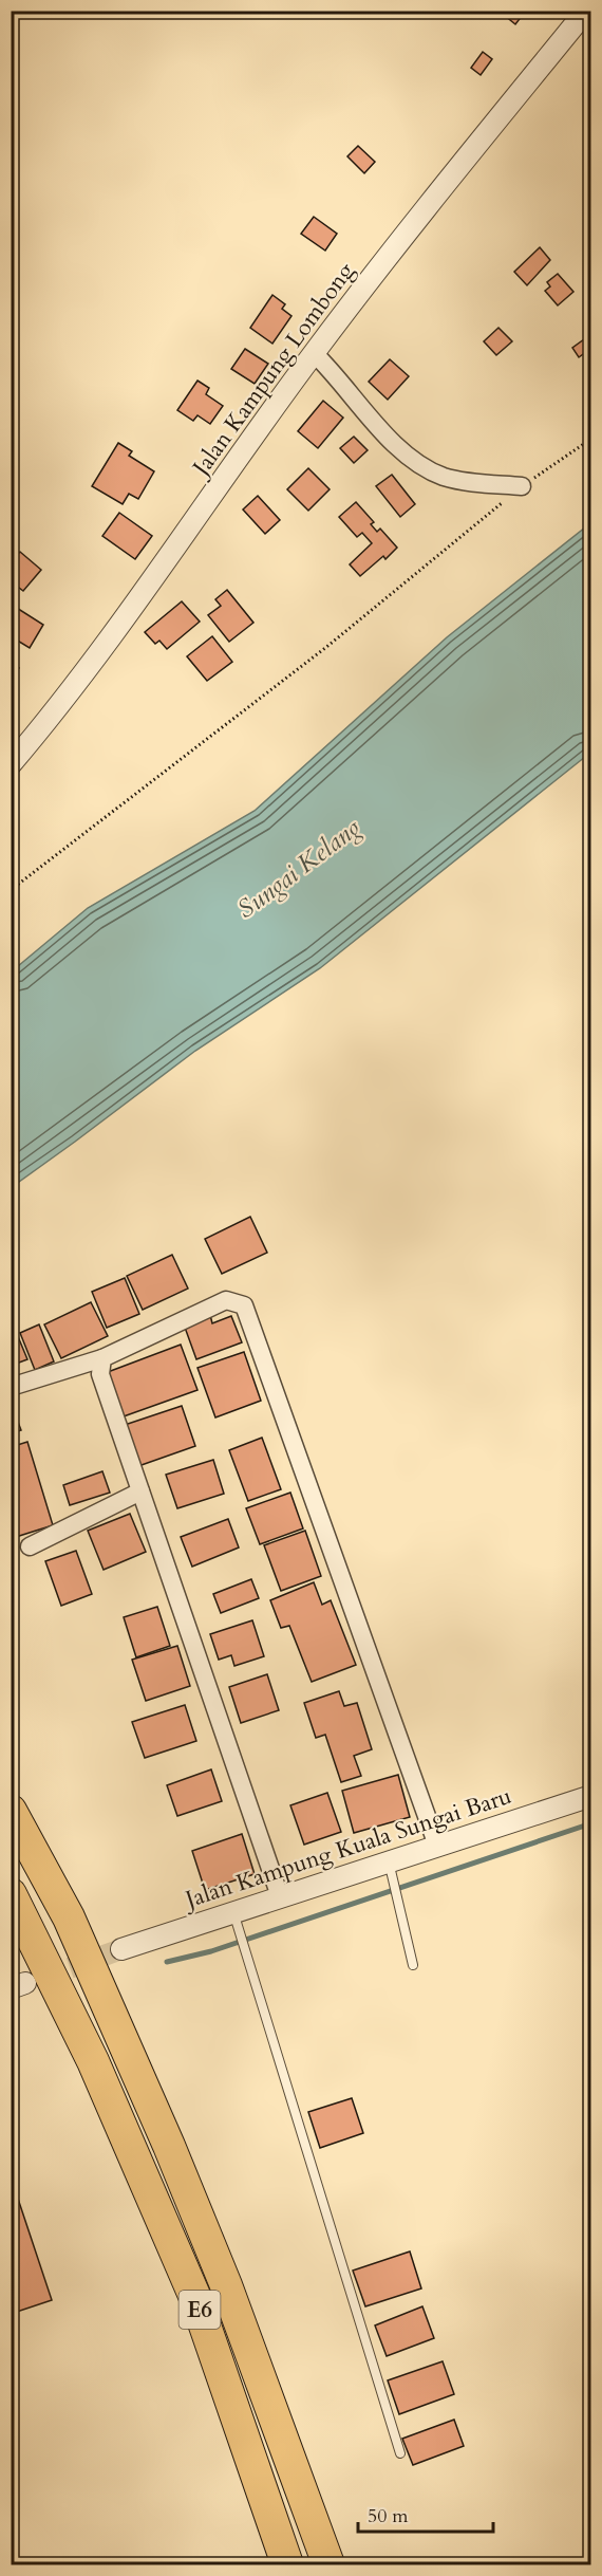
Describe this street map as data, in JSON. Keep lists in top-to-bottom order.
{
  "streets": {
    "highway": ["E6"],
    "street": ["Jalan Kampung Lombong", "Jalan Kampung Kuala Sungai Baru"]
  },
  "water": ["Sungai Kelang"],
  "scale_bar": "50 m"
}
